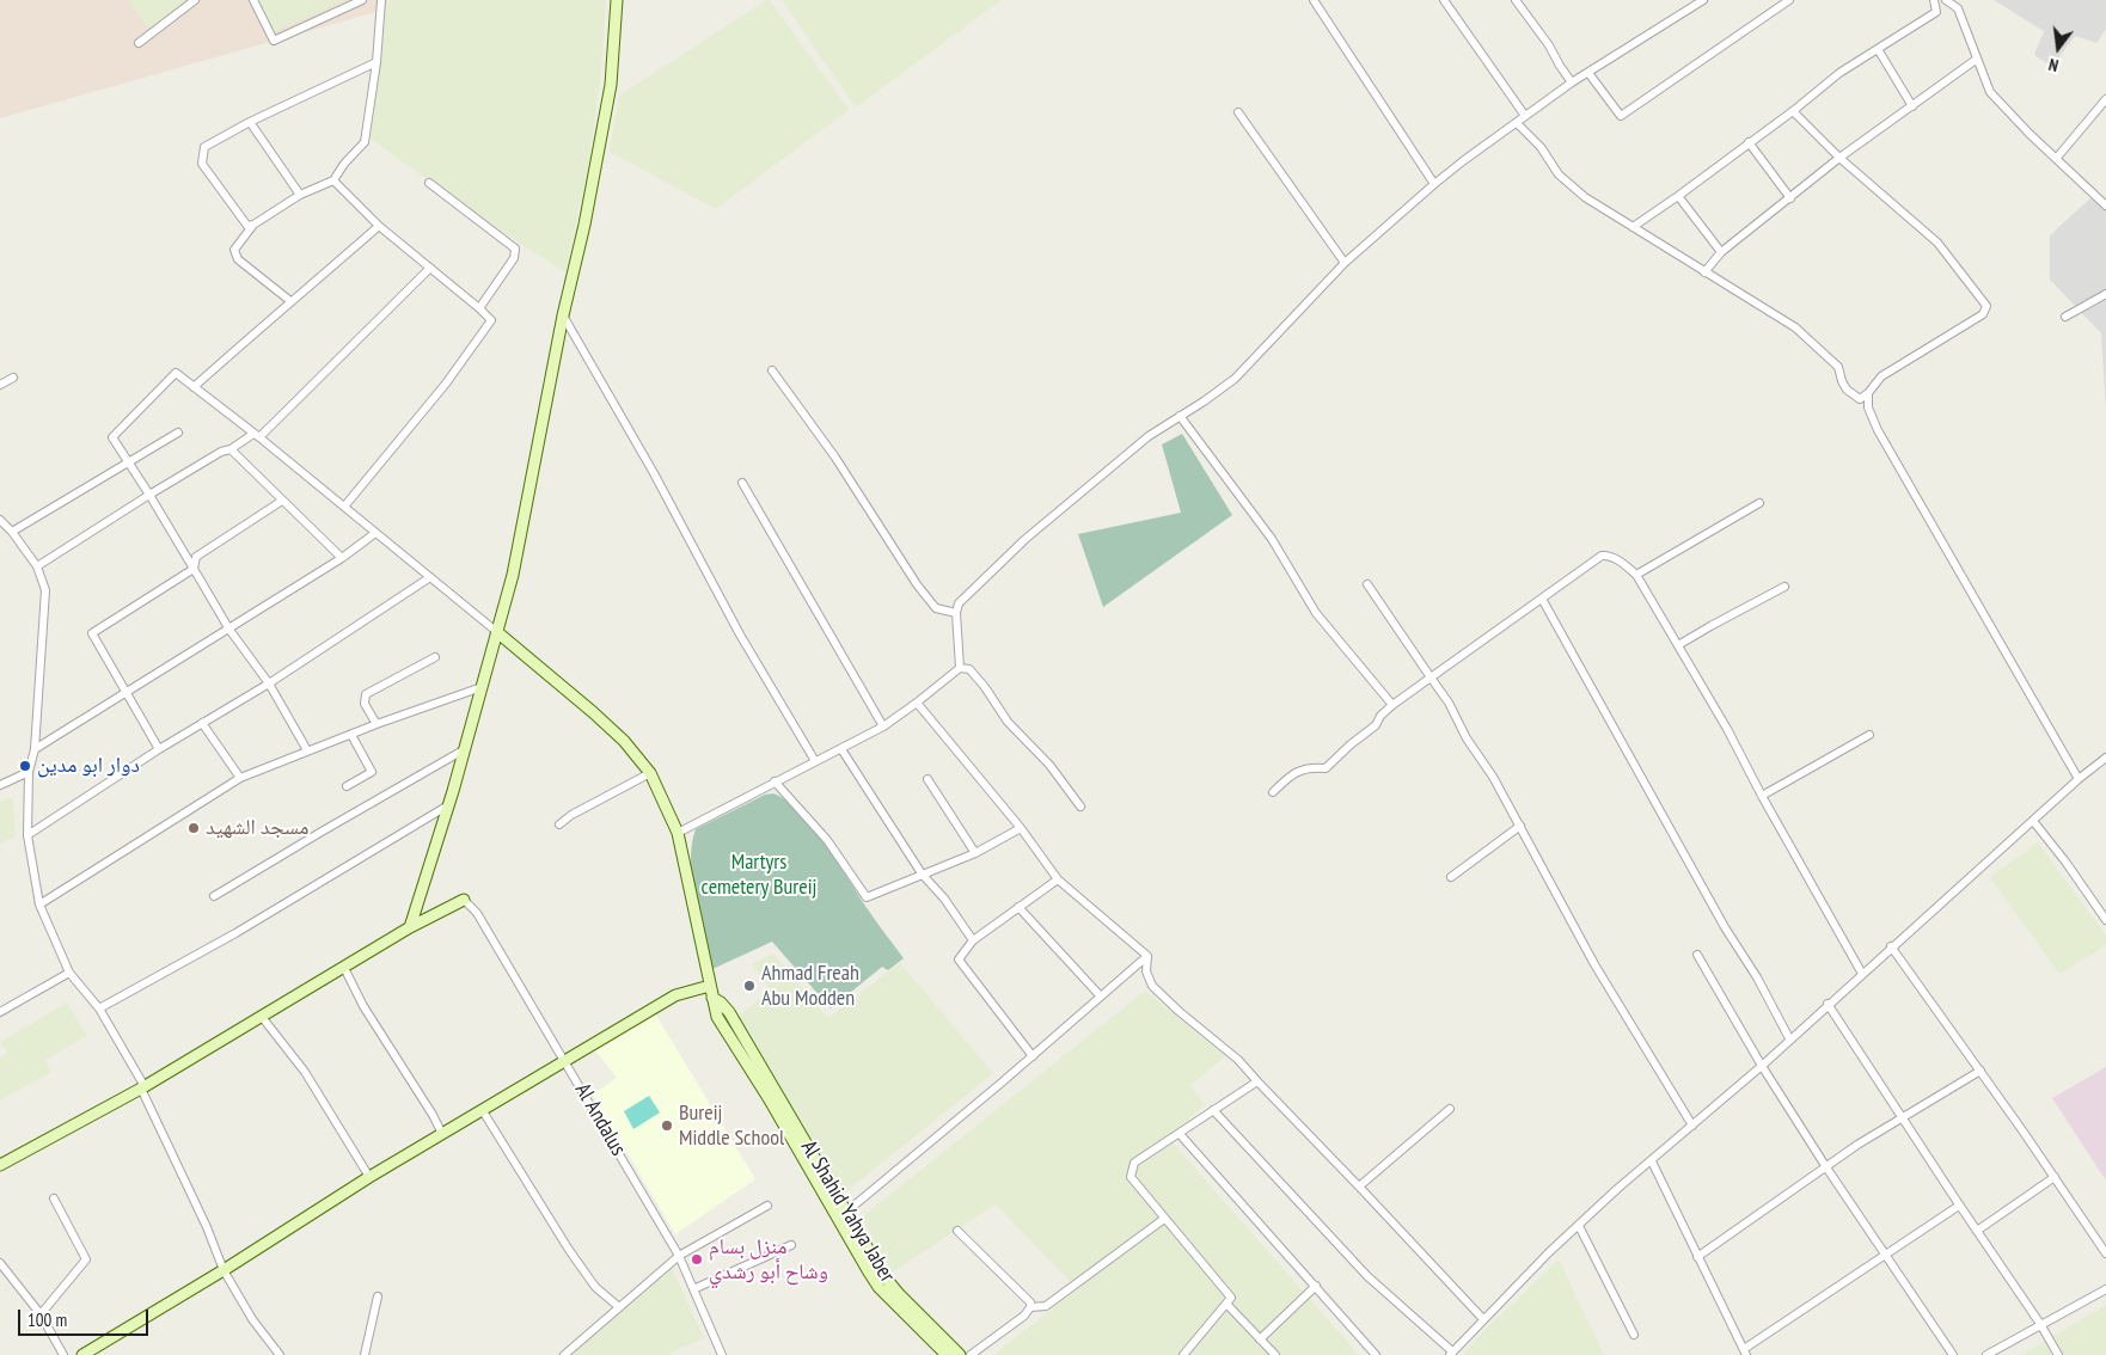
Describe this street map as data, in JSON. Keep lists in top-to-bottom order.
{
  "streets": {
    "street": ["Al Andalus", "Al Shahid Yahya Jaber"]
  },
  "parks": ["Martyrs cemetery Bureij"],
  "places": [
    "دوار ابو مدين",
    "مسجد الشهيد",
    "Ahmad Freah Abu Modden",
    "Bureij Middle School",
    "منزل بسام وشاح أبو رشدي"
  ],
  "scale_bar": "100 m",
  "north": "bottom"
}
